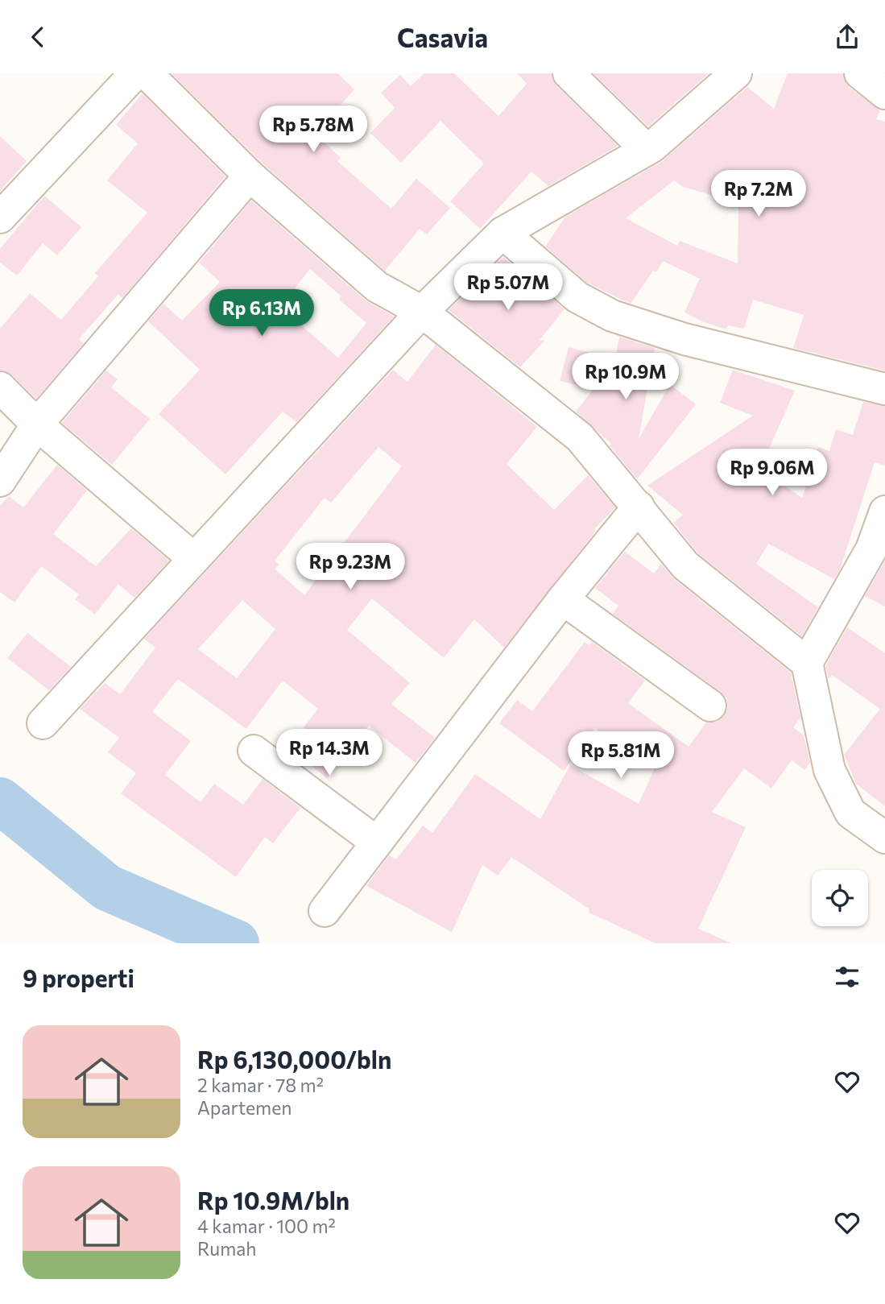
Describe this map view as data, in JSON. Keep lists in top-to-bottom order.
{
  "page": {
    "header": "Casavia",
    "price": [
      "Rp 5.78M",
      "Rp 7.2M",
      "Rp 5.07M",
      "Rp 6.13M",
      "Rp 10.9M",
      "Rp 9.06M",
      "Rp 9.23M",
      "Rp 14.3M",
      "Rp 5.81M"
    ],
    "heading": "9 properti",
    "list": [
      {
        "name": "Rp 6,130,000/bln",
        "note": "2 kamar · 78 m² · Apartemen"
      },
      {
        "name": "Rp 10.9M/bln",
        "note": "4 kamar · 100 m² · Rumah"
      }
    ]
  }
}
